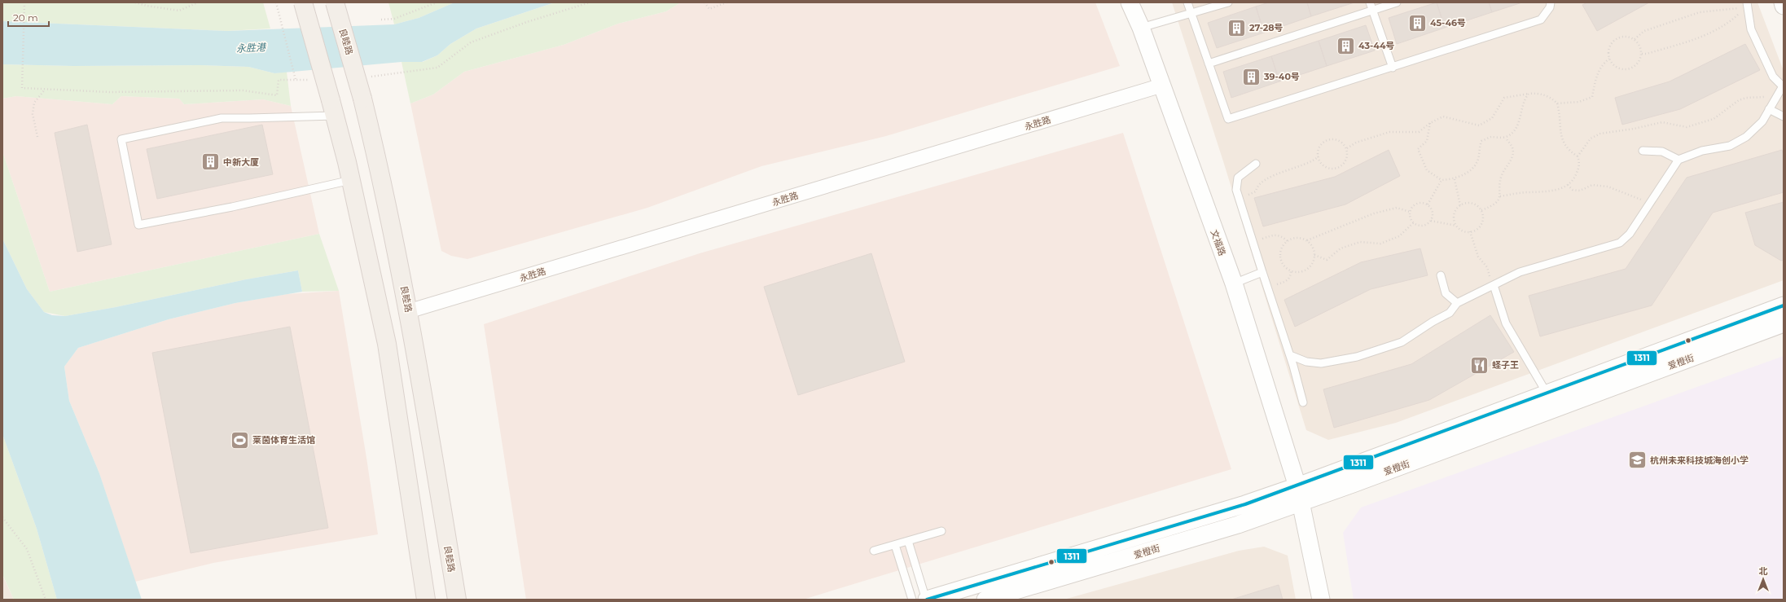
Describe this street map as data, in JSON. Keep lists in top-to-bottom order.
{
  "streets": {
    "main road": ["良睦路"],
    "street": ["永胜路", "文福路", "爱橙街"]
  },
  "crossings": [
    ["良睦路", "永胜路"],
    ["永胜路", "文福路"],
    ["文福路", "爱橙街"]
  ],
  "water": ["永胜港"],
  "places": {
    "building": [
      "45-46号",
      "27-28号",
      "43-44号",
      "39-40号",
      "中新大厦"
    ],
    "restaurant": ["蛏子王"],
    "sports": ["莱茵体育生活馆"],
    "school or university": ["杭州未来科技城海创小学"]
  },
  "lines": ["transit line 1311"],
  "scale_bar": "20 m",
  "north": "top"
}
